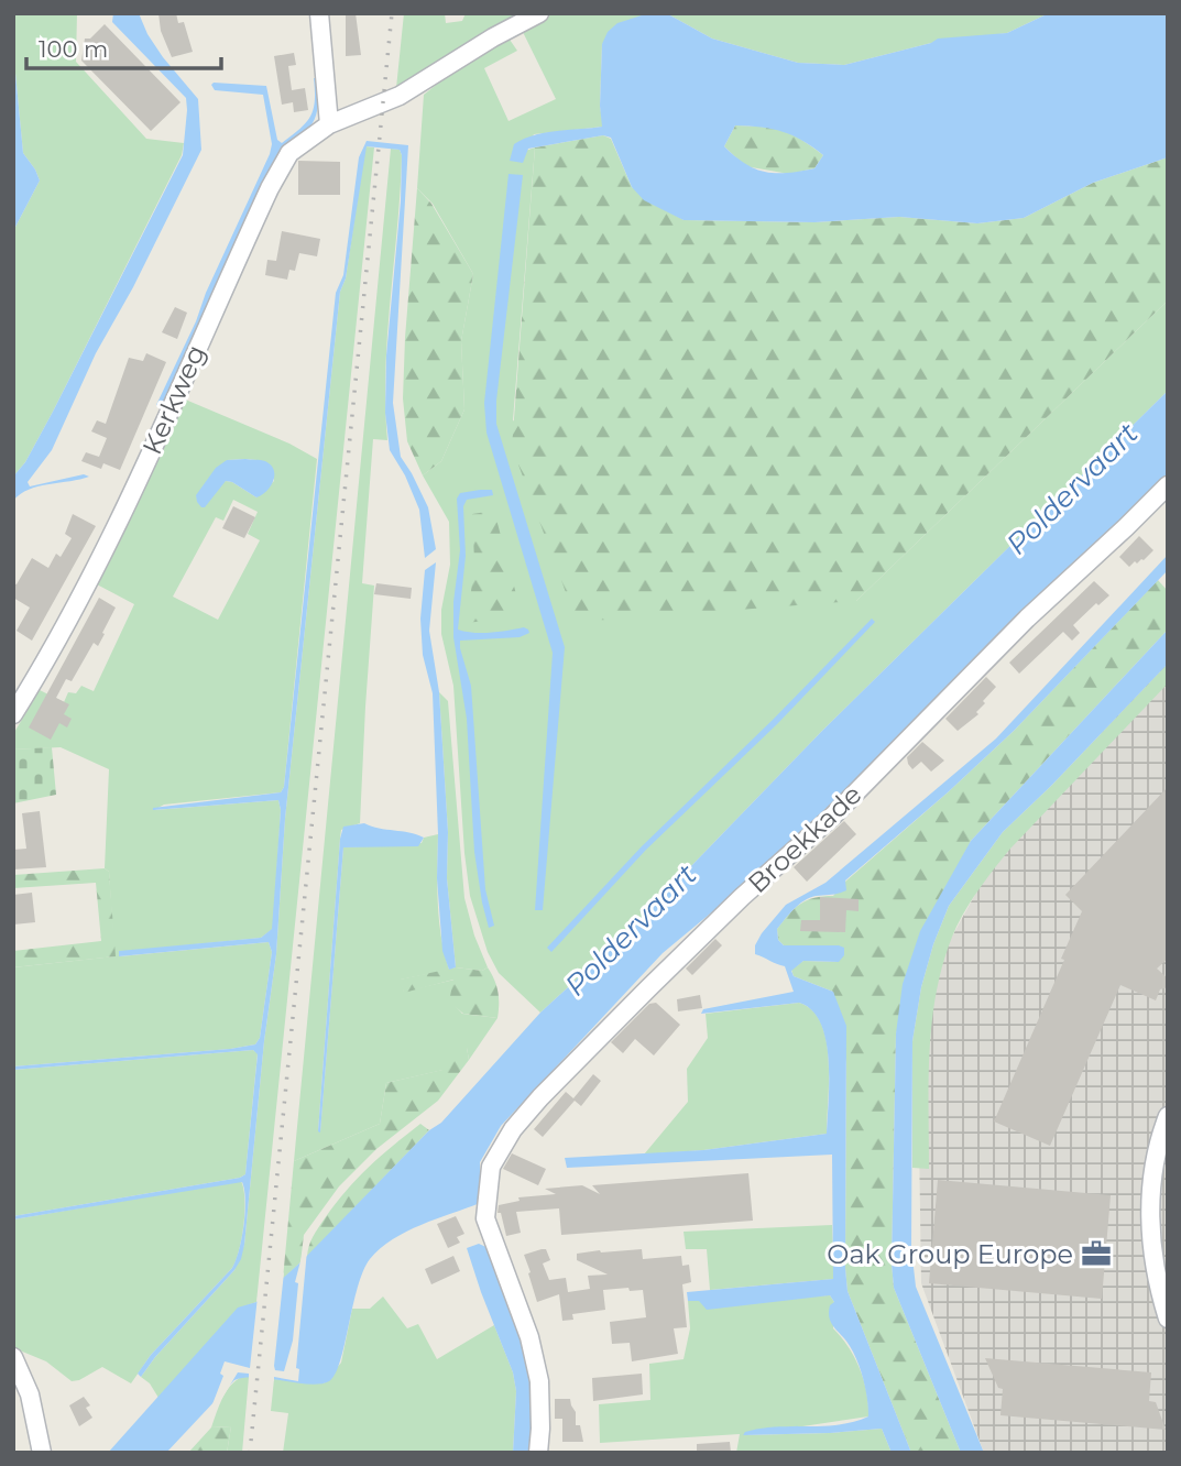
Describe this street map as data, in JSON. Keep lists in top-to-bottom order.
{
  "streets": {
    "street": ["Kerkweg", "Broekkade"]
  },
  "water": ["Poldervaart"],
  "places": {
    "office": ["Oak Group Europe"]
  },
  "scale_bar": "100 m"
}
